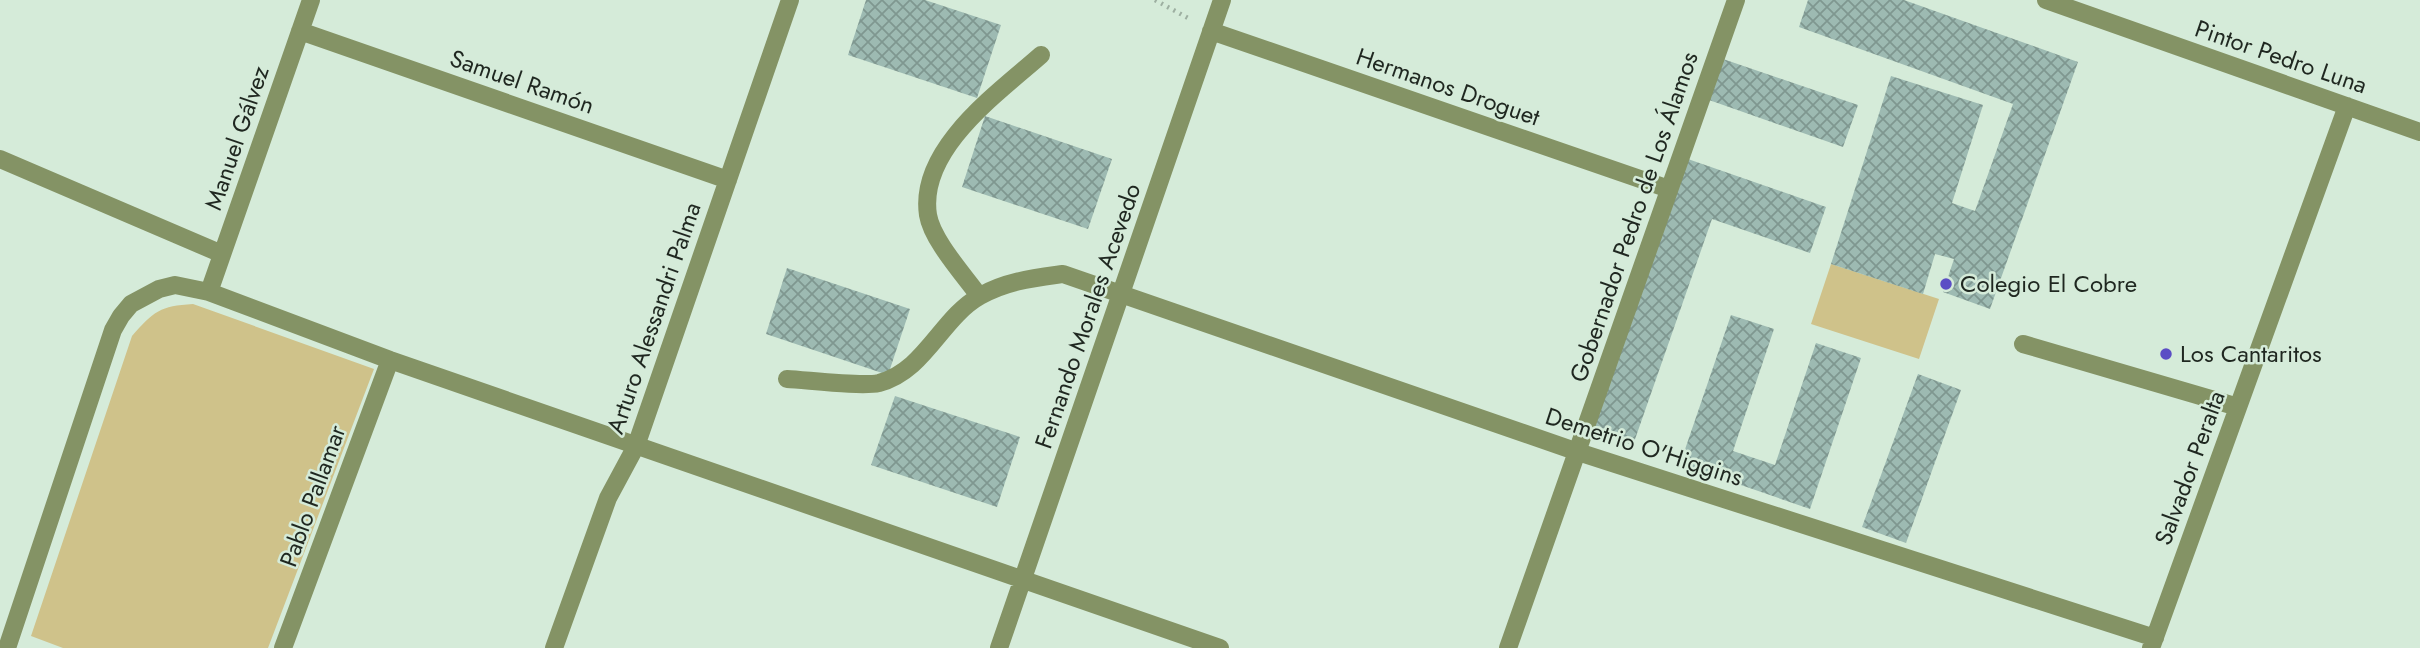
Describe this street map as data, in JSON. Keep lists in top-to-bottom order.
{
  "streets": {
    "street": [
      "Pintor Pedro Luna",
      "Samuel Ramón",
      "Hermanos Droguet",
      "Manuel Gálvez",
      "Gobernador Pedro de Los Álamos",
      "Fernando Morales Acevedo",
      "Arturo Alessandri Palma",
      "Demetrio O'Higgins",
      "Salvador Peralta",
      "Pablo Pallamar"
    ]
  },
  "crossings": [
    ["Pintor Pedro Luna", "Salvador Peralta"],
    ["Samuel Ramón", "Manuel Gálvez"],
    ["Samuel Ramón", "Arturo Alessandri Palma"],
    ["Hermanos Droguet", "Gobernador Pedro de Los Álamos"],
    ["Hermanos Droguet", "Fernando Morales Acevedo"],
    ["Gobernador Pedro de Los Álamos", "Demetrio O'Higgins"],
    ["Fernando Morales Acevedo", "Demetrio O'Higgins"],
    ["Demetrio O'Higgins", "Salvador Peralta"]
  ],
  "places": ["Colegio El Cobre", "Los Cantaritos"]
}
